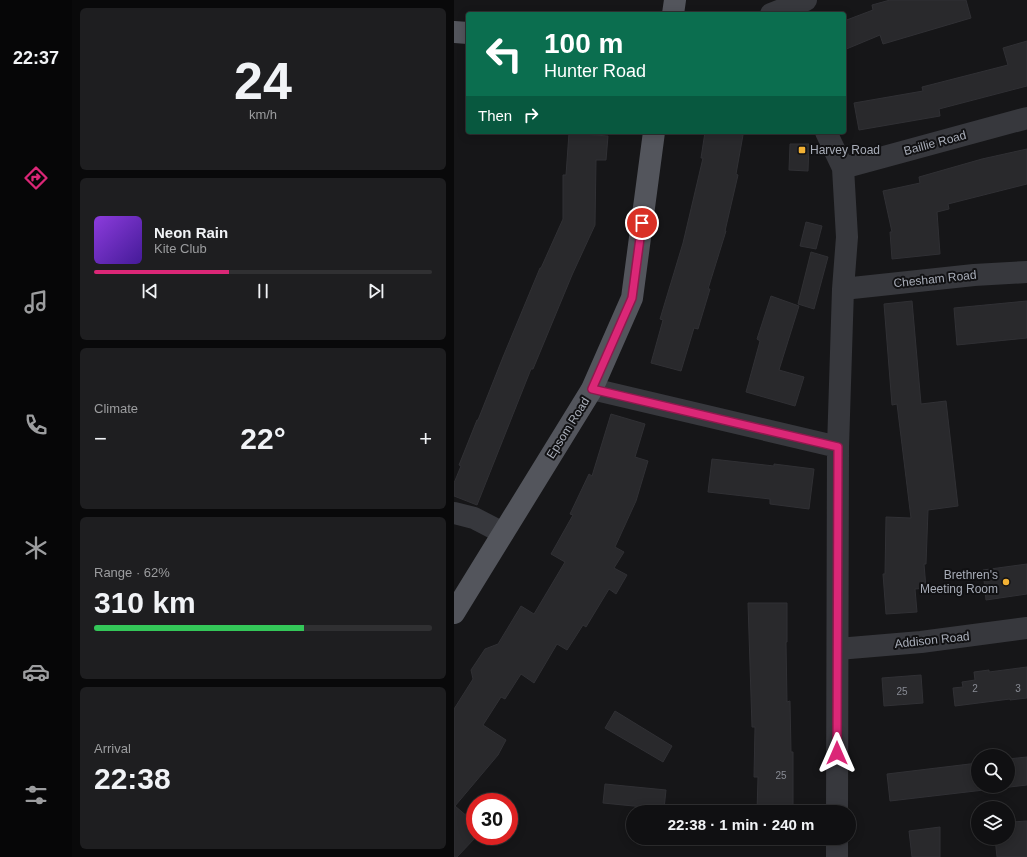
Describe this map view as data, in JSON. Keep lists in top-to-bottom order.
{
  "streets": {
    "main road": ["Epsom Road"],
    "street": ["Baillie Road", "Chesham Road", "Addison Road"]
  },
  "places": {
    "transit": ["Harvey Road"],
    "other": ["Brethren's Meeting Room"]
  },
  "house_numbers": [
    "2",
    "3",
    "25",
    "25"
  ],
  "page": {
    "tabs": "22:37",
    "tile": [
      ["24", "km/h"],
      "Climate",
      ["Range · 62%", "310 km"],
      ["Arrival", "22:38"]
    ],
    "turn": ["100 m", "Hunter Road"],
    "then": "Then",
    "song": ["Neon Rain", "Kite Club"],
    "heat": ["−", "22°", "+"],
    "limit": "30",
    "trip": "22:38 · 1 min · 240 m"
  }
}
